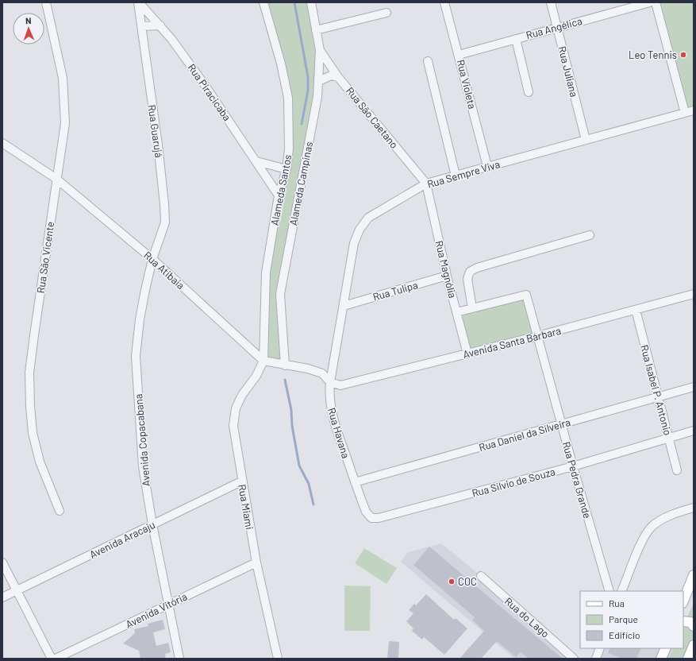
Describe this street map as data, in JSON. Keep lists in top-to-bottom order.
{
  "streets": {
    "street": [
      "Rua Angélica",
      "Rua Juliana",
      "Rua Violeta",
      "Rua Piracicaba",
      "Rua São Caetano",
      "Rua Guarujá",
      "Rua Sempre Viva",
      "Alameda Campinas",
      "Alameda Santos",
      "Rua São Vicente",
      "Rua Magnólia",
      "Rua Atibaia",
      "Rua Tulipa",
      "Avenida Santa Bárbara",
      "Rua Isabel P. Antonio",
      "Rua Havana",
      "Rua Daniel da Silveira",
      "Avenida Copacabana",
      "Rua Pedra Grande",
      "Rua Silvio de Souza",
      "Rua Miami",
      "Avenida Aracaju",
      "Avenida Vitória",
      "Rua do Lago"
    ]
  },
  "crossings": [
    ["Rua Angélica", "Rua Juliana"],
    ["Rua Angélica", "Rua Violeta"],
    ["Rua Juliana", "Rua Sempre Viva"],
    ["Rua Violeta", "Rua Sempre Viva"],
    ["Rua Piracicaba", "Rua Guarujá"],
    ["Rua Piracicaba", "Alameda Santos"],
    ["Rua São Caetano", "Rua Sempre Viva"],
    ["Rua São Caetano", "Alameda Campinas"],
    ["Rua São Caetano", "Rua Magnólia"],
    ["Rua Guarujá", "Rua Atibaia"],
    ["Rua Guarujá", "Avenida Copacabana"],
    ["Rua Sempre Viva", "Rua Magnólia"],
    ["Rua Sempre Viva", "Rua Atibaia"],
    ["Rua Sempre Viva", "Rua Tulipa"],
    ["Rua Sempre Viva", "Avenida Santa Bárbara"],
    ["Rua Sempre Viva", "Rua Havana"],
    ["Alameda Campinas", "Rua Atibaia"],
    ["Alameda Santos", "Rua Atibaia"],
    ["Alameda Santos", "Rua Miami"],
    ["Rua São Vicente", "Rua Atibaia"],
    ["Rua Magnólia", "Rua Tulipa"],
    ["Rua Magnólia", "Avenida Santa Bárbara"],
    ["Rua Atibaia", "Avenida Santa Bárbara"],
    ["Rua Atibaia", "Rua Havana"],
    ["Rua Atibaia", "Avenida Copacabana"],
    ["Rua Atibaia", "Rua Miami"],
    ["Avenida Santa Bárbara", "Rua Isabel P. Antonio"],
    ["Avenida Santa Bárbara", "Rua Havana"],
    ["Avenida Santa Bárbara", "Rua Pedra Grande"],
    ["Rua Isabel P. Antonio", "Rua Daniel da Silveira"],
    ["Rua Isabel P. Antonio", "Rua Silvio de Souza"],
    ["Rua Havana", "Rua Daniel da Silveira"],
    ["Rua Havana", "Rua Silvio de Souza"],
    ["Rua Daniel da Silveira", "Rua Pedra Grande"],
    ["Rua Daniel da Silveira", "Rua Silvio de Souza"],
    ["Avenida Copacabana", "Avenida Aracaju"],
    ["Avenida Copacabana", "Avenida Vitória"],
    ["Rua Pedra Grande", "Rua Silvio de Souza"],
    ["Rua Miami", "Avenida Aracaju"],
    ["Rua Miami", "Avenida Vitória"]
  ],
  "places": ["Leo Tennis", "COC"],
  "legend": ["Rua", "Parque", "Edifício"],
  "north": "top"
}
